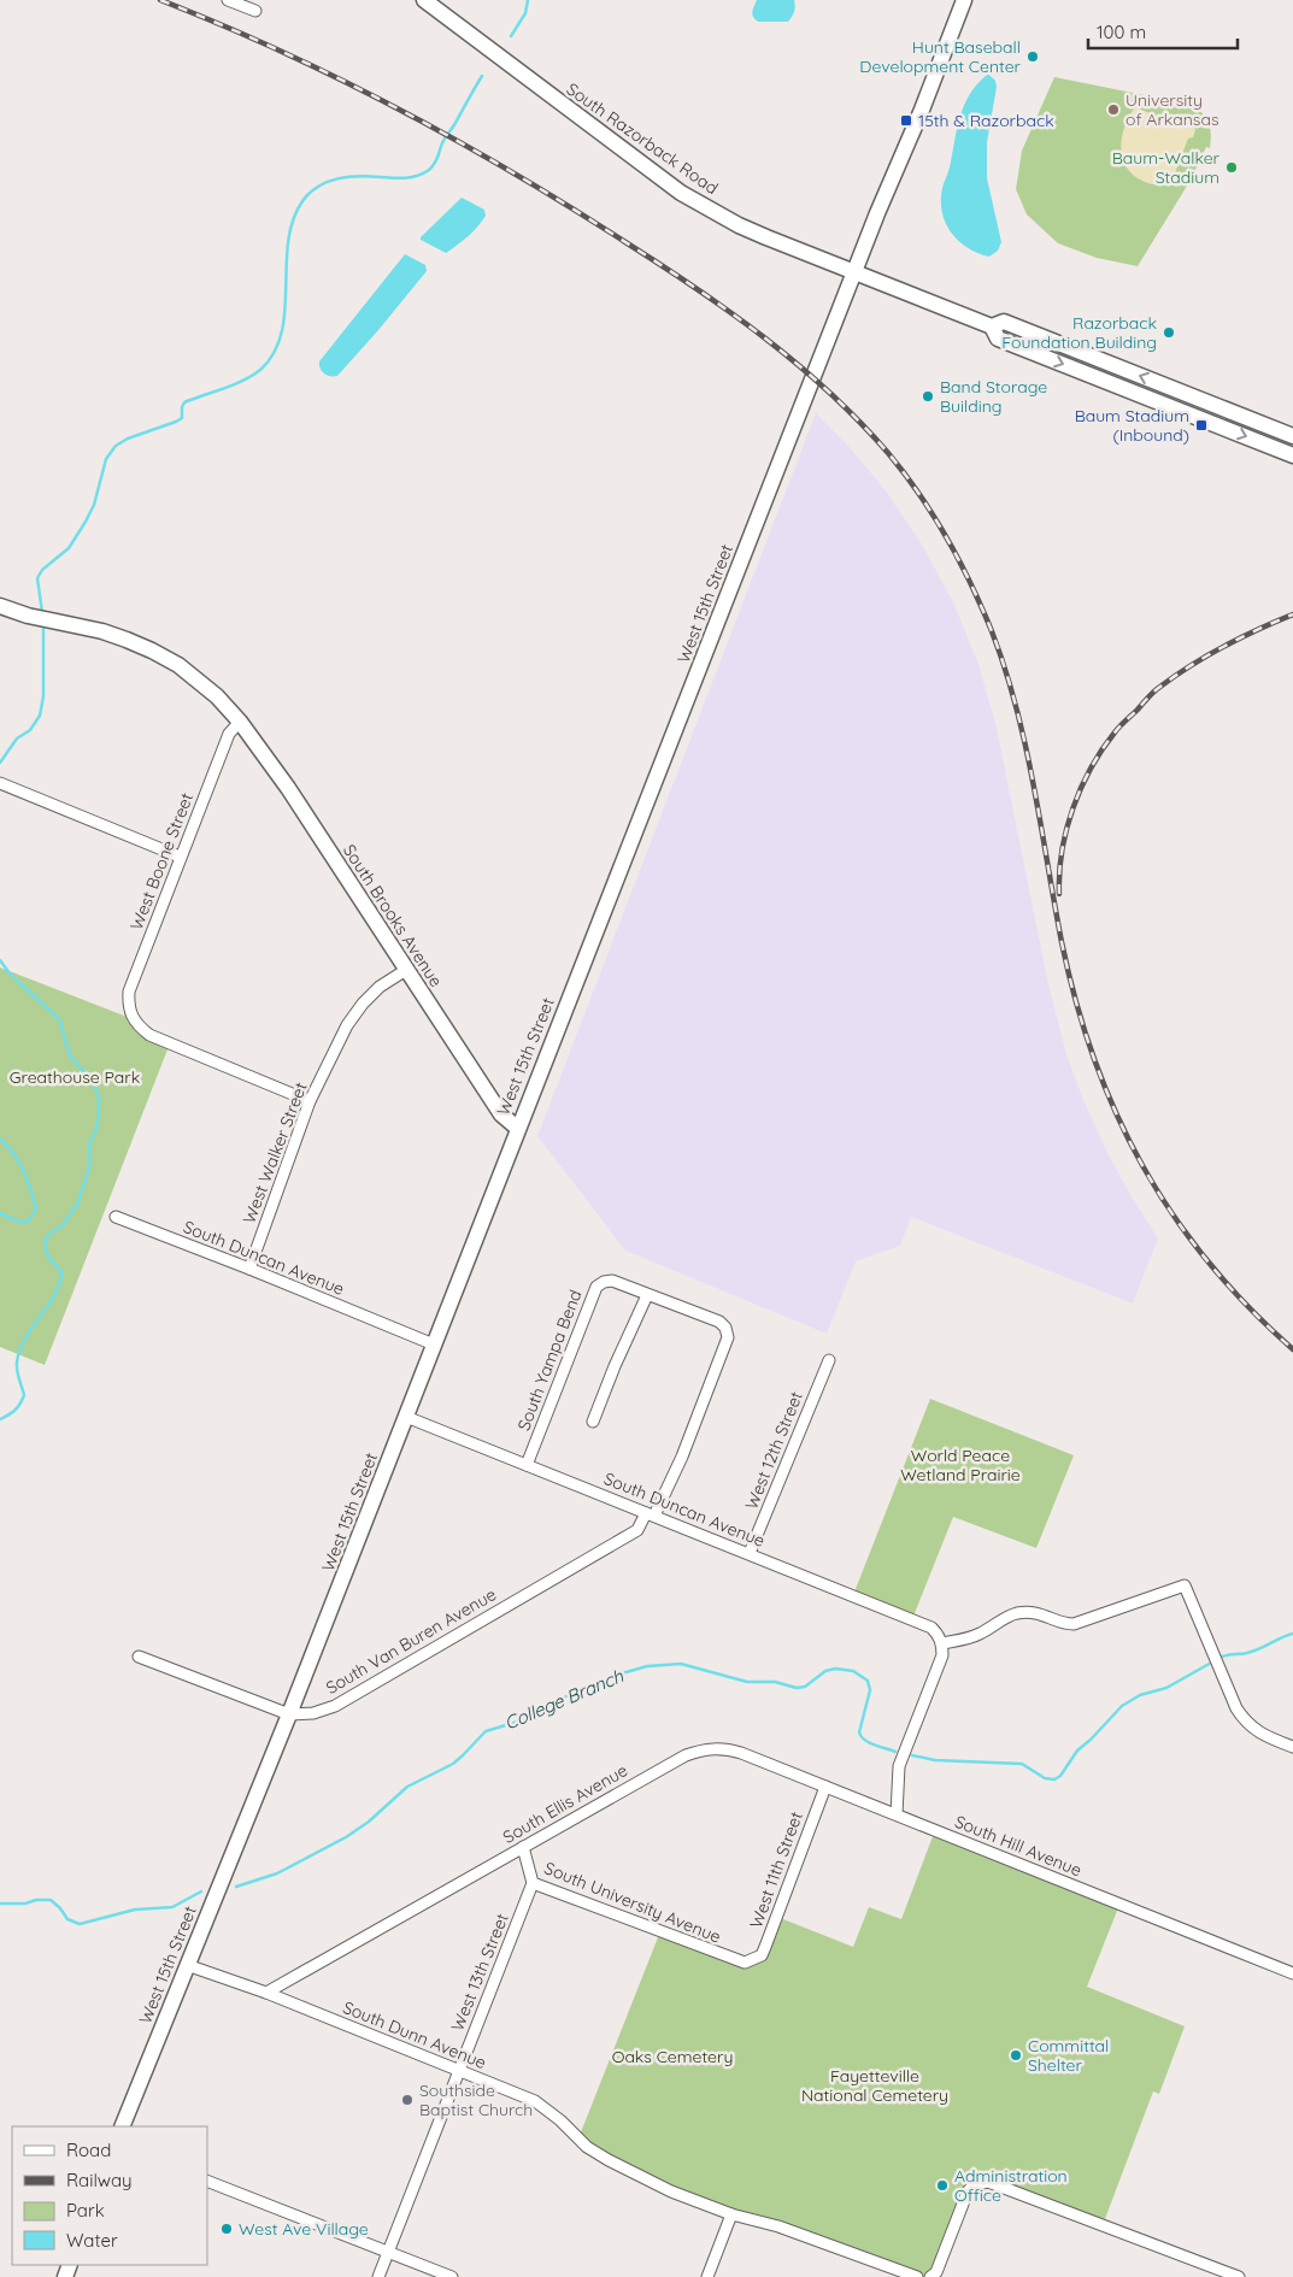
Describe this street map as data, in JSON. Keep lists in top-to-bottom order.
{
  "streets": {
    "main road": ["South Razorback Road", "West 15th Street", "South Brooks Avenue"],
    "street": [
      "West Boone Street",
      "West Walker Street",
      "South Duncan Avenue",
      "South Yampa Bend",
      "West 12th Street",
      "South Van Buren Avenue",
      "South Ellis Avenue",
      "South Hill Avenue",
      "West 11th Street",
      "South University Avenue",
      "West 13th Street",
      "South Dunn Avenue"
    ]
  },
  "crossings": [
    ["South Razorback Road", "West 15th Street"],
    ["West 15th Street", "South Brooks Avenue"],
    ["West 15th Street", "South Duncan Avenue"],
    ["West 15th Street", "South Van Buren Avenue"],
    ["West 15th Street", "South Dunn Avenue"],
    ["West Boone Street", "South Brooks Avenue"],
    ["West Boone Street", "West Walker Street"],
    ["South Brooks Avenue", "West Walker Street"],
    ["West Walker Street", "South Duncan Avenue"],
    ["South Duncan Avenue", "South Yampa Bend"],
    ["South Duncan Avenue", "West 12th Street"],
    ["South Duncan Avenue", "South Van Buren Avenue"],
    ["South Yampa Bend", "South Van Buren Avenue"],
    ["South Ellis Avenue", "South Hill Avenue"],
    ["South Ellis Avenue", "West 11th Street"],
    ["South Ellis Avenue", "South University Avenue"],
    ["South Ellis Avenue", "South Dunn Avenue"],
    ["West 11th Street", "South University Avenue"],
    ["South University Avenue", "West 13th Street"],
    ["West 13th Street", "South Dunn Avenue"]
  ],
  "water": ["College Branch"],
  "parks": [
    "Greathouse Park",
    "World Peace Wetland Prairie",
    "Oaks Cemetery",
    "Fayetteville National Cemetery"
  ],
  "places": {
    "other": [
      "Hunt Baseball Development Center",
      "University of Arkansas",
      "Baum-Walker Stadium",
      "Razorback Foundation Building",
      "Band Storage Building",
      "Committal Shelter",
      "Southside Baptist Church",
      "Administration Office",
      "West Ave Village"
    ],
    "transit": ["15th & Razorback", "Baum Stadium (Inbound)"]
  },
  "legend": [
    "Road",
    "Railway",
    "Park",
    "Water"
  ],
  "scale_bar": "100 m"
}
